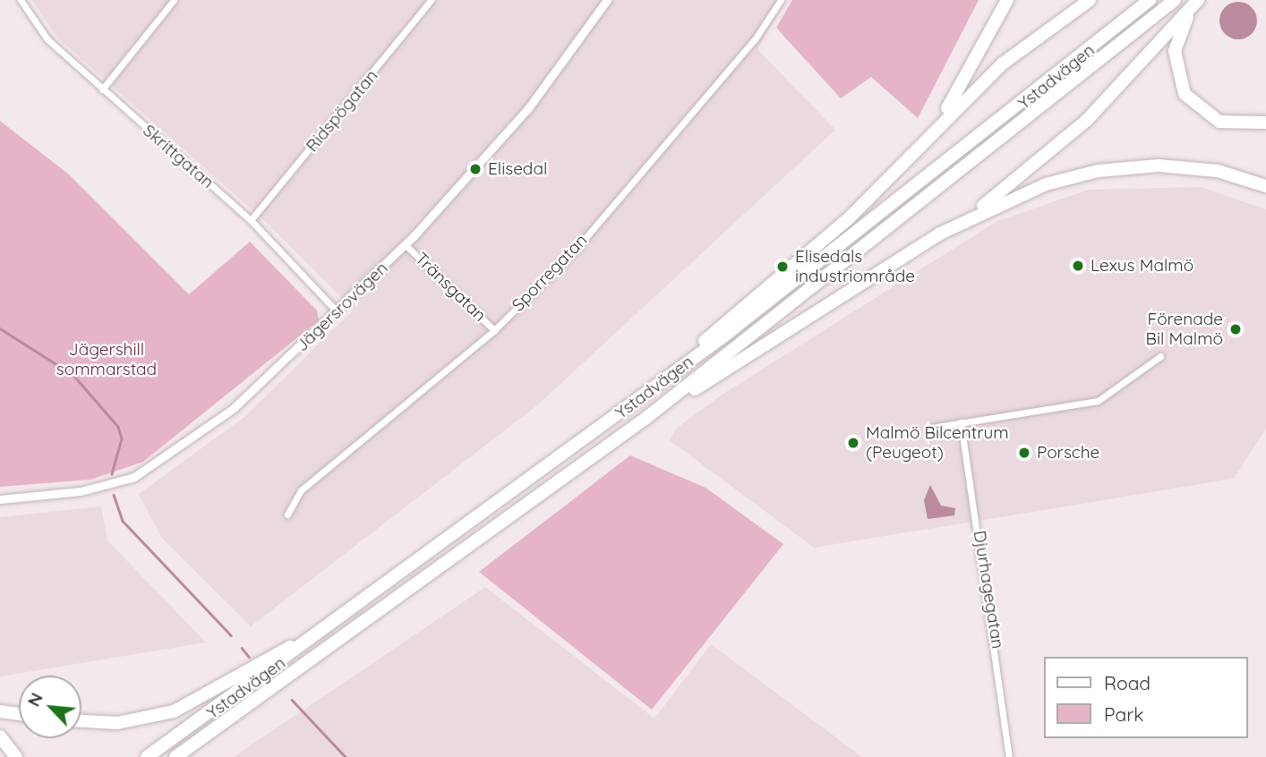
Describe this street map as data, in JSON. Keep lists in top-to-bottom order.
{
  "streets": {
    "highway": ["Ystadvägen"],
    "street": [
      "Ridspögatan",
      "Skrittgatan",
      "Sporregatan",
      "Tränsgatan",
      "Jägersrovägen",
      "Djurhagegatan"
    ]
  },
  "crossings": [
    ["Ridspögatan", "Skrittgatan"],
    ["Skrittgatan", "Jägersrovägen"],
    ["Sporregatan", "Tränsgatan"],
    ["Tränsgatan", "Jägersrovägen"]
  ],
  "parks": ["Jägershill sommarstad"],
  "places": [
    "Elisedal",
    "Lexus Malmö",
    "Elisedals industriområde",
    "Förenade Bil Malmö",
    "Malmö Bilcentrum (Peugeot)",
    "Porsche"
  ],
  "legend": ["Road", "Park"],
  "north": "top left"
}
